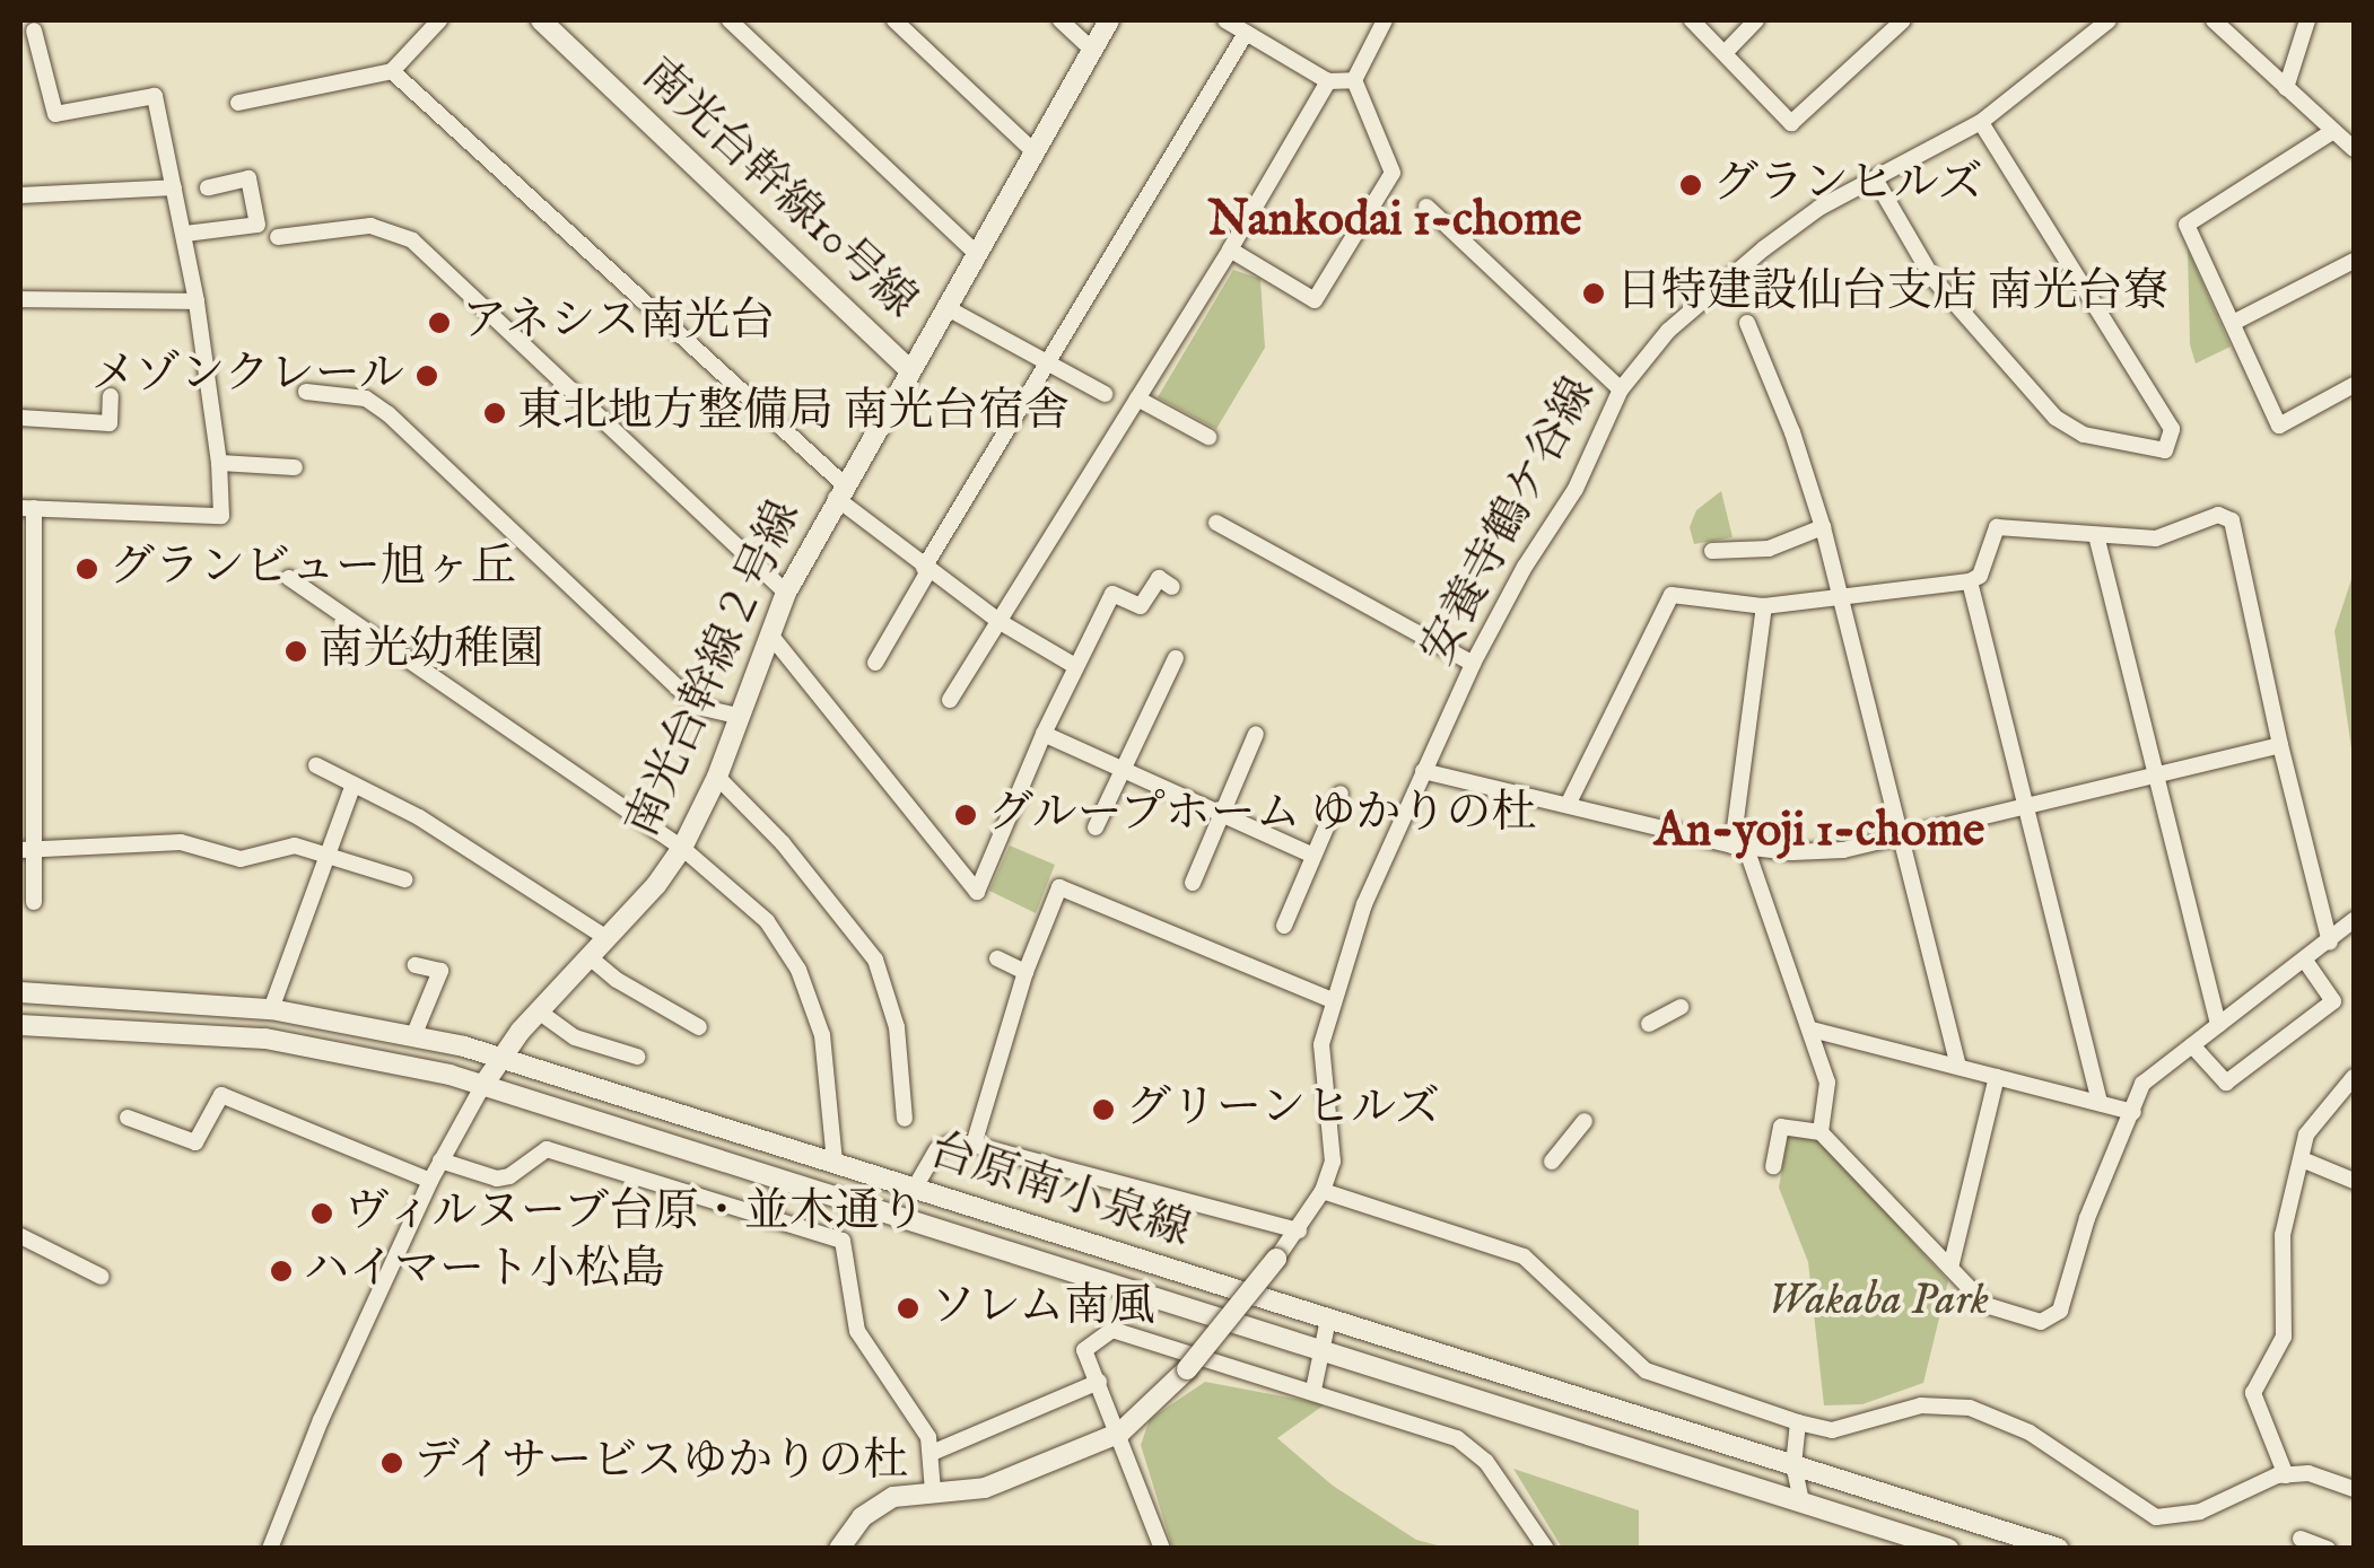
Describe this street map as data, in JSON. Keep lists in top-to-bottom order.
{
  "streets": {
    "street": [
      "南光台幹線10号線",
      "安養寺鶴ケ谷線",
      "南光台幹線２号線",
      "台原南小泉線"
    ]
  },
  "crossings": [
    ["南光台幹線10号線", "南光台幹線２号線"],
    ["南光台幹線２号線", "台原南小泉線"]
  ],
  "districts": ["Nankodai 1-chome", "An-yoji 1-chome"],
  "parks": ["Wakaba Park"],
  "places": [
    "グランヒルズ",
    "日特建設仙台支店 南光台寮",
    "アネシス南光台",
    "メゾンクレール",
    "東北地方整備局 南光台宿舎",
    "グランビュー旭ヶ丘",
    "南光幼稚園",
    "グループホーム ゆかりの杜",
    "グリーンヒルズ",
    "ヴィルヌーブ台原・並木通り",
    "ハイマート小松島",
    "ソレム南風",
    "デイサービスゆかりの杜"
  ]
}
